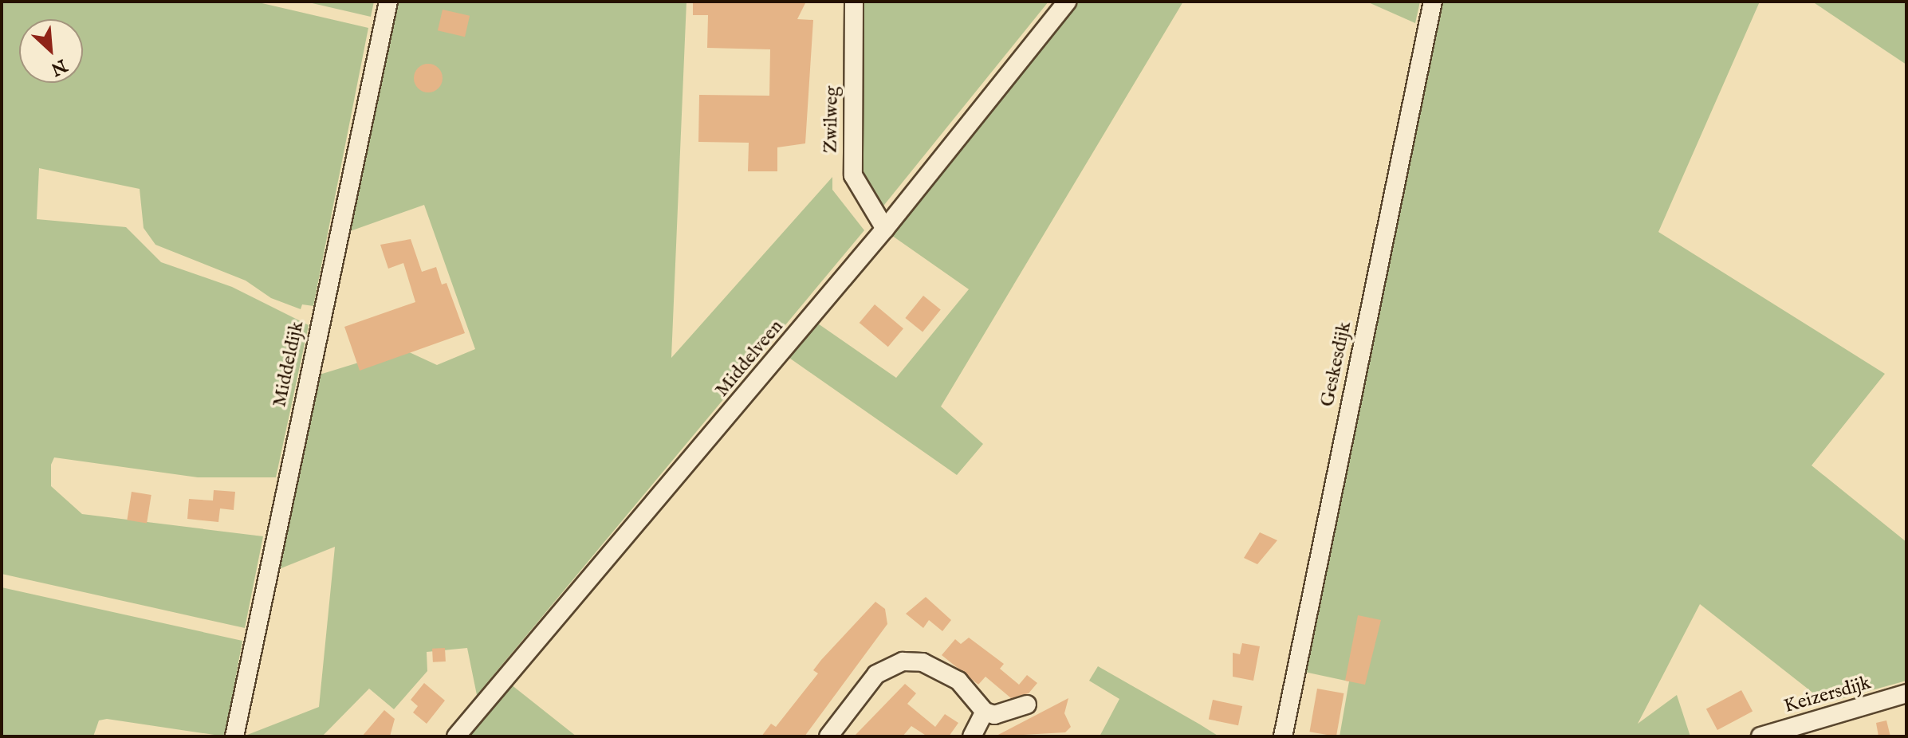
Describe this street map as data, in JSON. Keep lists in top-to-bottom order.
{
  "streets": {
    "street": [
      "Zwilweg",
      "Middelveen",
      "Middeldijk",
      "Geskesdijk",
      "Keizersdijk"
    ]
  },
  "crossings": [
    ["Zwilweg", "Middelveen"]
  ],
  "north": "bottom right"
}
